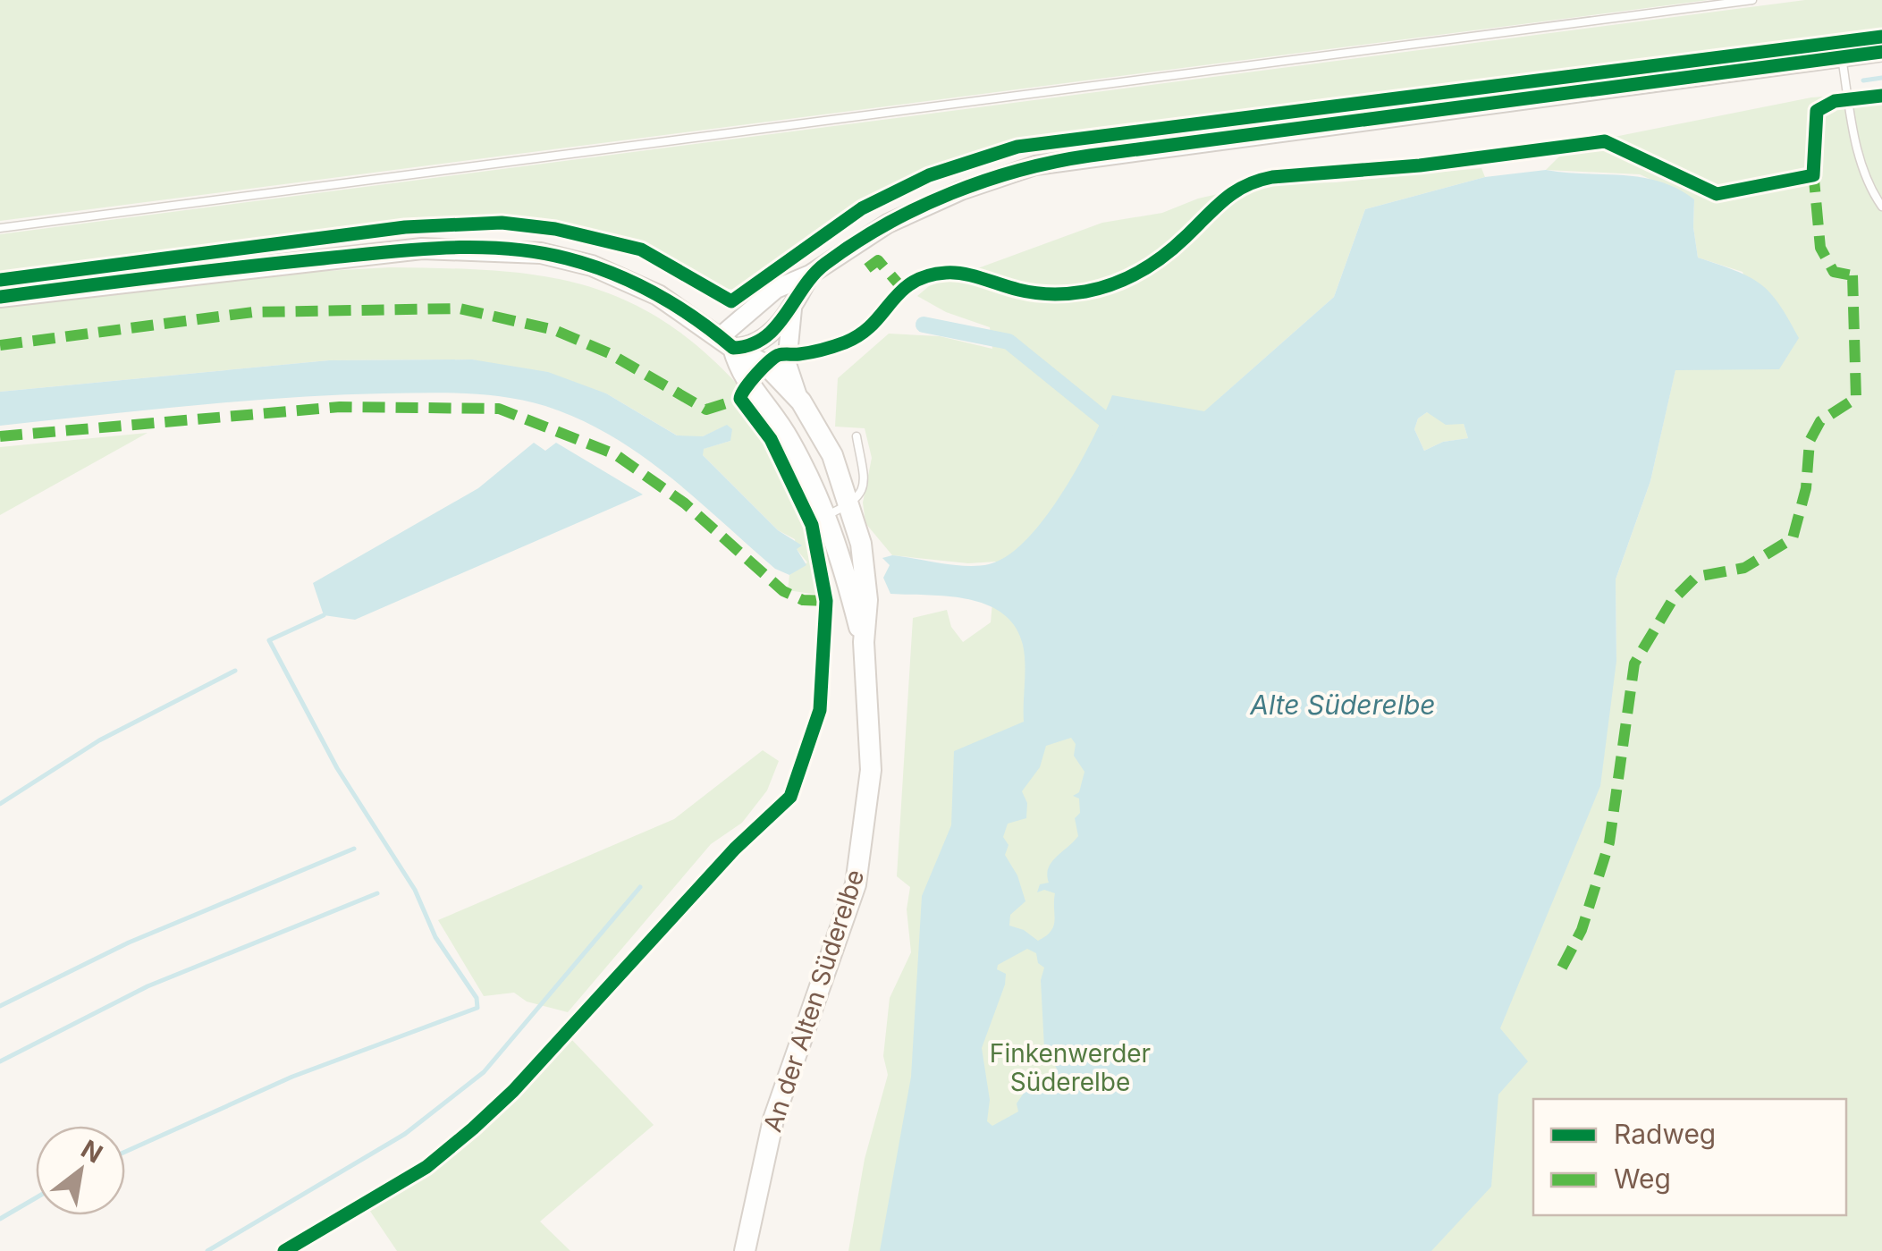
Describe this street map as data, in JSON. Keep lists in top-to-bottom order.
{
  "streets": {
    "main road": ["An der Alten Süderelbe"]
  },
  "water": ["Alte Süderelbe"],
  "parks": ["Finkenwerder Süderelbe"],
  "legend": ["Radweg", "Weg"],
  "north": "top right"
}
